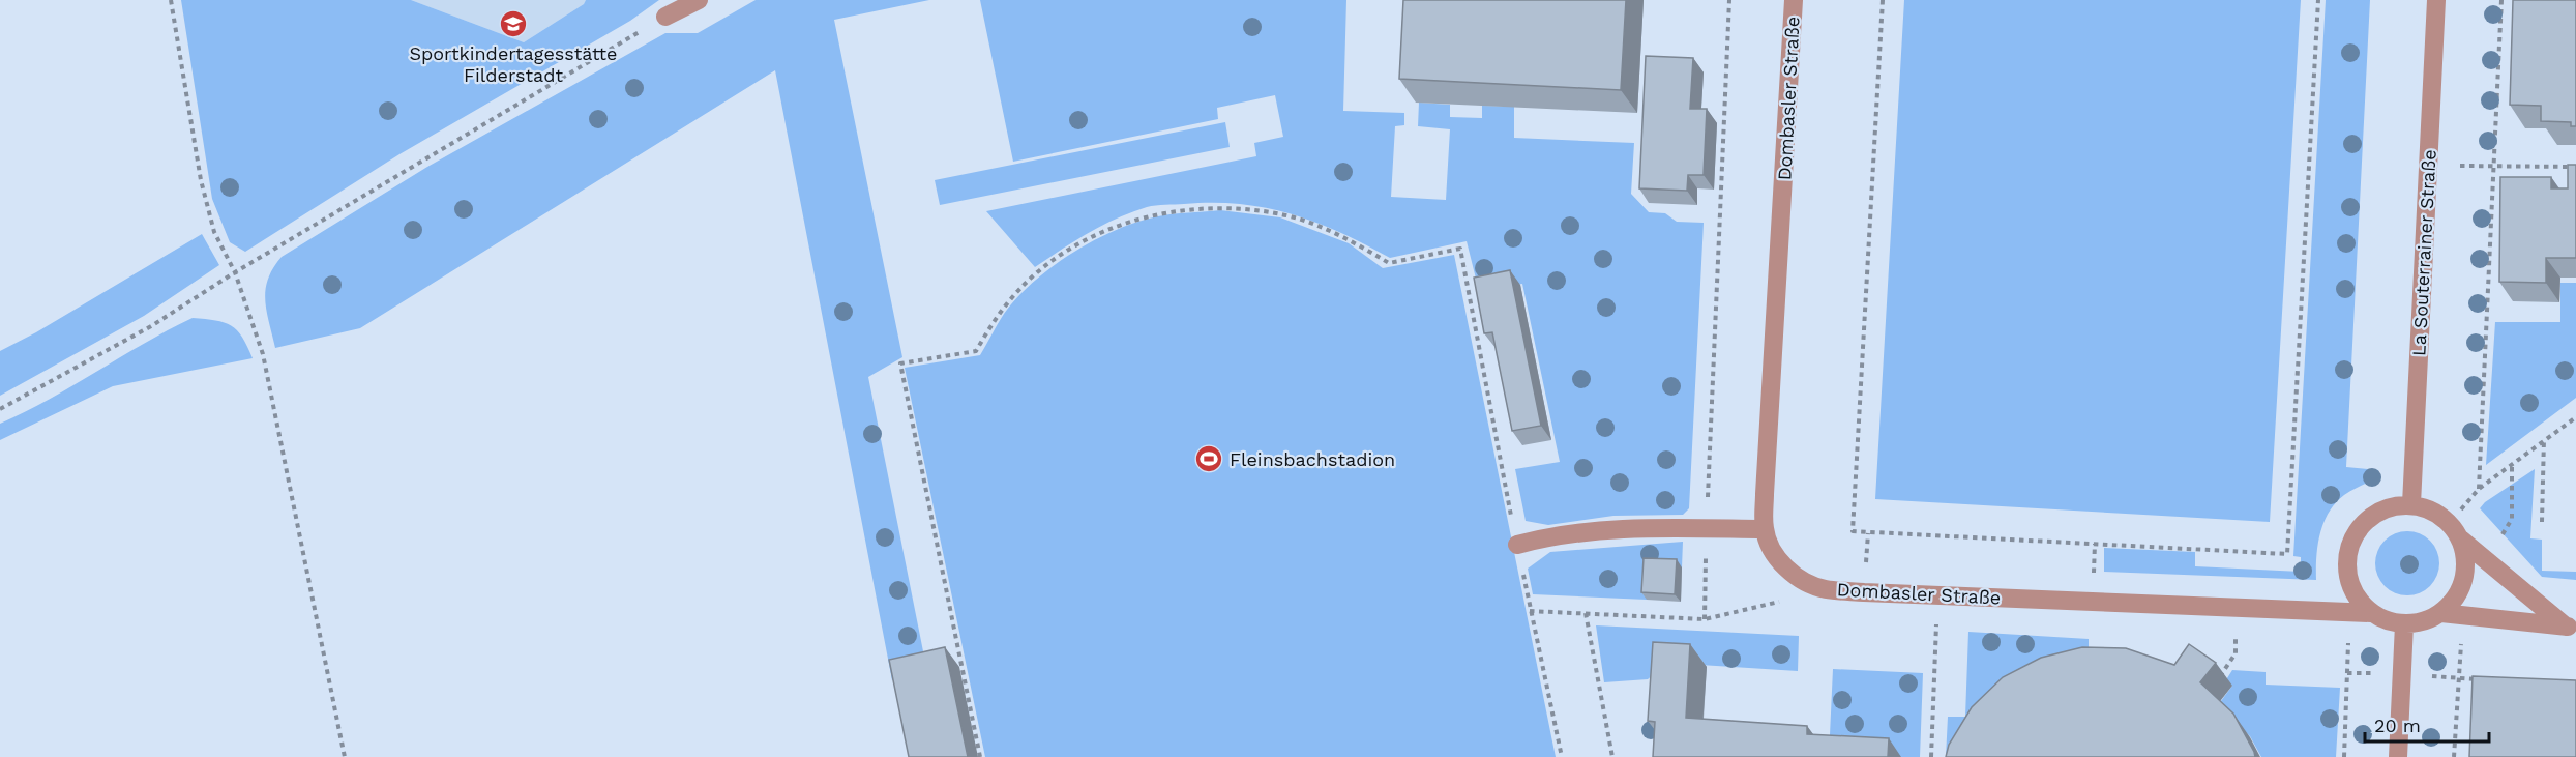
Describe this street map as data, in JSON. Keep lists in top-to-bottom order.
{
  "streets": {
    "street": ["Dombasler Straße", "La Souterrainer Straße"]
  },
  "crossings": [
    ["Dombasler Straße", "La Souterrainer Straße"]
  ],
  "places": {
    "school or university": ["Sportkindertagesstätte Filderstadt"],
    "sports": ["Fleinsbachstadion"]
  },
  "scale_bar": "20 m"
}
